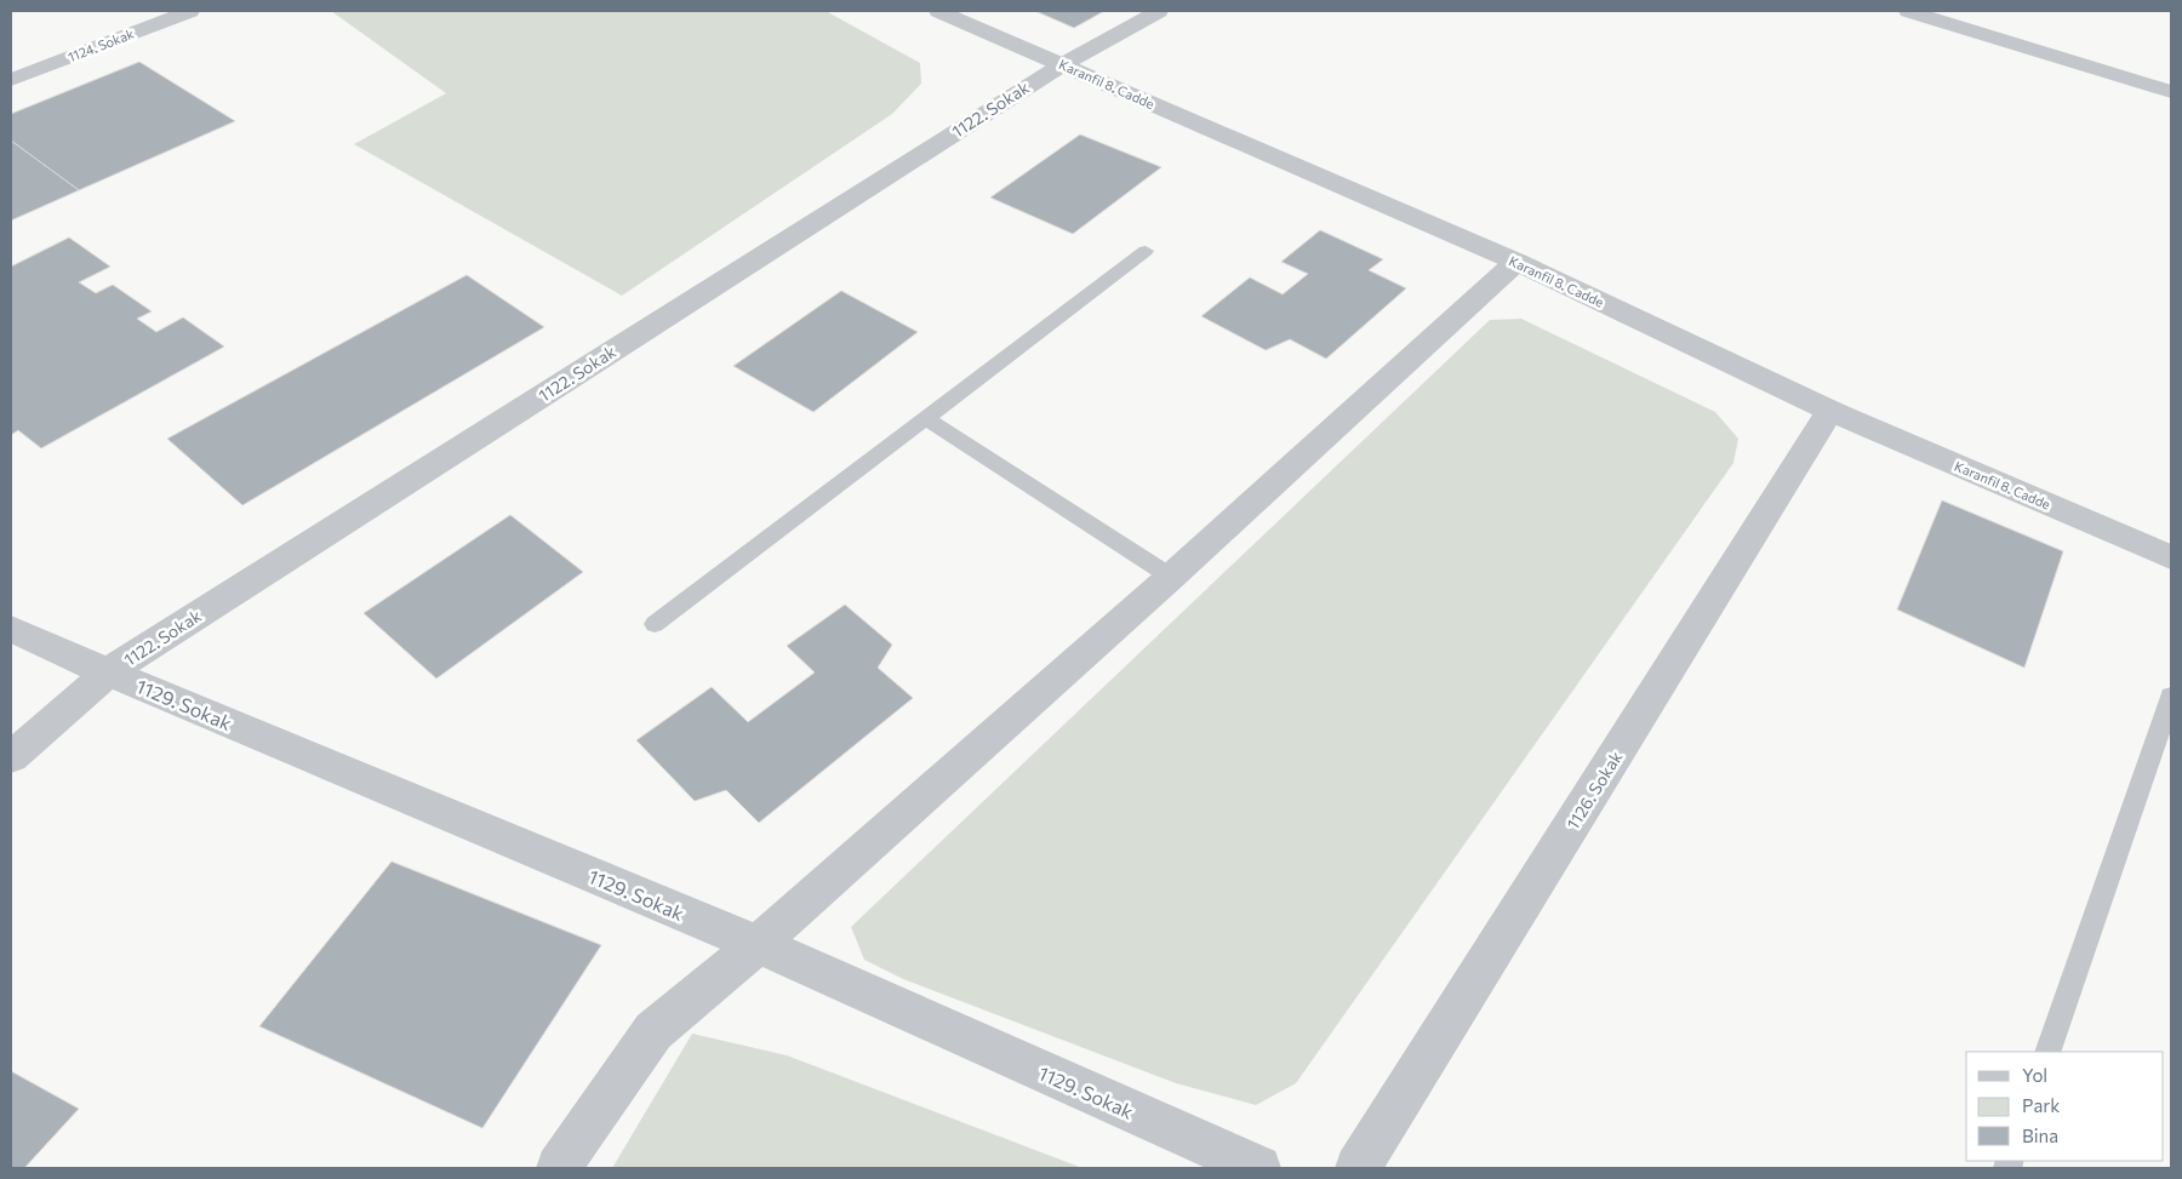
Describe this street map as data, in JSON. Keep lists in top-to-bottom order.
{
  "streets": {
    "street": [
      "1124. Sokak",
      "Karanfil 8. Cadde",
      "1122. Sokak",
      "1129. Sokak",
      "1126. Sokak"
    ]
  },
  "crossings": [
    ["Karanfil 8. Cadde", "1122. Sokak"],
    ["Karanfil 8. Cadde", "1126. Sokak"],
    ["1122. Sokak", "1129. Sokak"]
  ],
  "legend": ["Yol", "Park", "Bina"]
}
